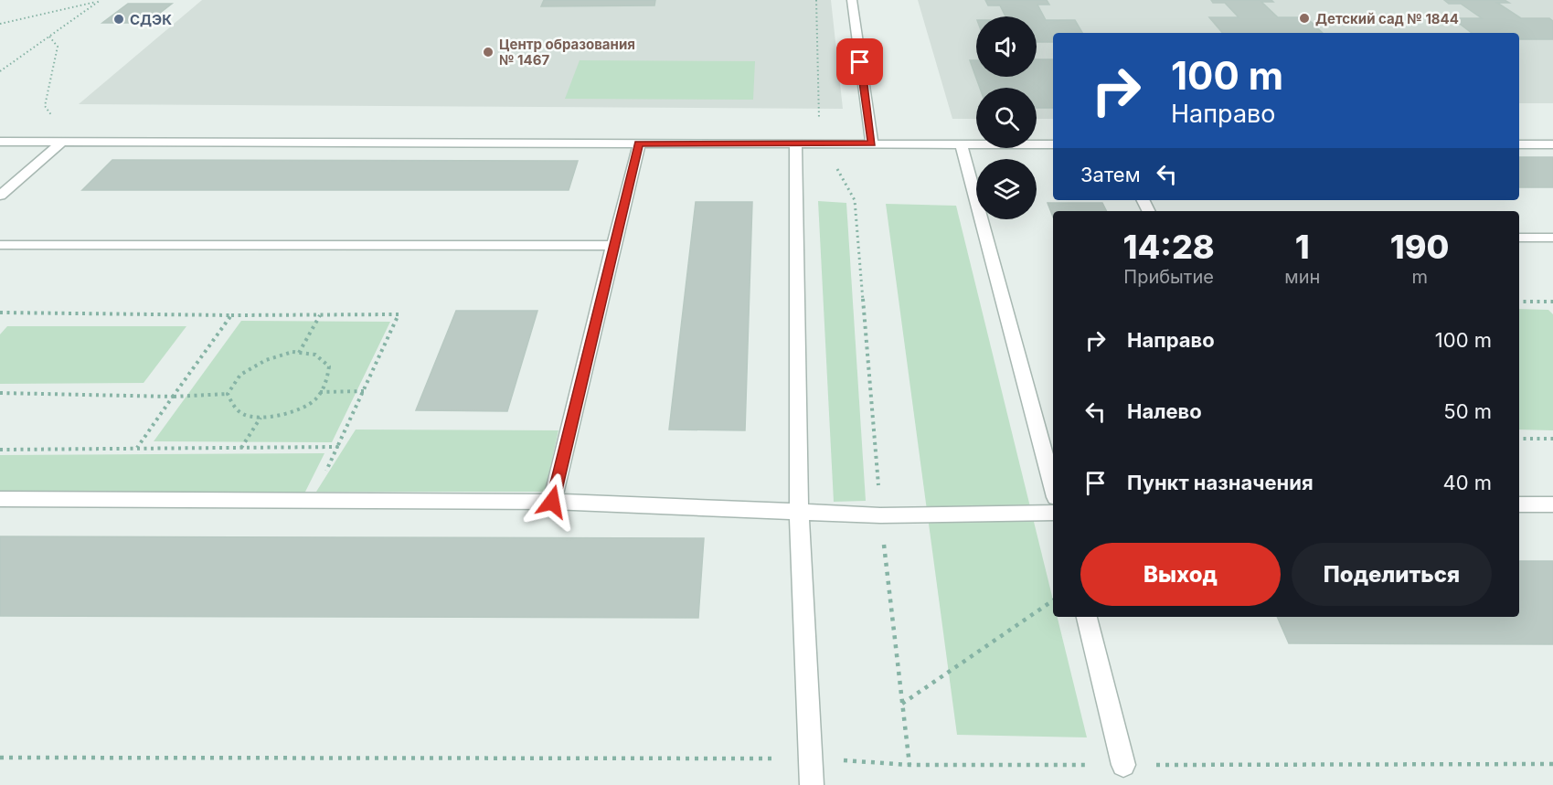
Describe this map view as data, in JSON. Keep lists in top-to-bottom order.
{
  "places": ["Детский сад № 1844", "СДЭК", "Центр образования № 1467"],
  "page": {
    "turn": ["100 m", "Направо"],
    "then": "Затем",
    "eta": [
      "14:28",
      "Прибытие",
      "1",
      "мин",
      "190",
      "m"
    ],
    "list": [
      {
        "name": "Направо",
        "value": "100 m"
      },
      {
        "name": "Налево",
        "value": "50 m"
      },
      {
        "name": "Пункт назначения",
        "value": "40 m"
      }
    ],
    "buttons": ["Выход", "Поделиться"]
  }
}
